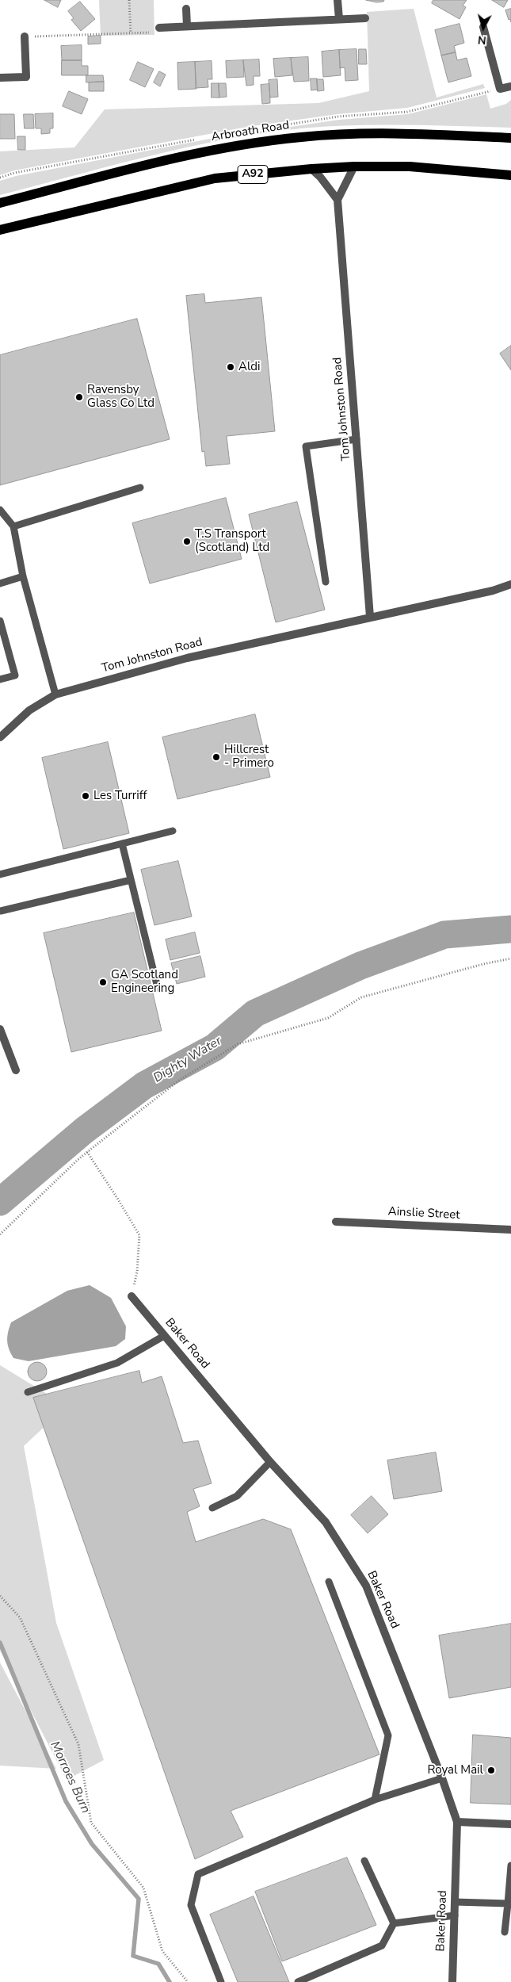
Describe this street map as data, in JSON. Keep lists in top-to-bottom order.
{
  "streets": {
    "main road": ["Arbroath Road", "A92"],
    "street": ["Tom Johnston Road", "Ainslie Street", "Baker Road"]
  },
  "water": ["Dighty Water", "Morroes Burn"],
  "places": [
    "Aldi",
    "Ravensby Glass Co Ltd",
    "T.S Transport (Scotland) Ltd",
    "Hillcrest - Primero",
    "Les Turriff",
    "GA Scotland Engineering",
    "Royal Mail"
  ],
  "north": "bottom"
}
